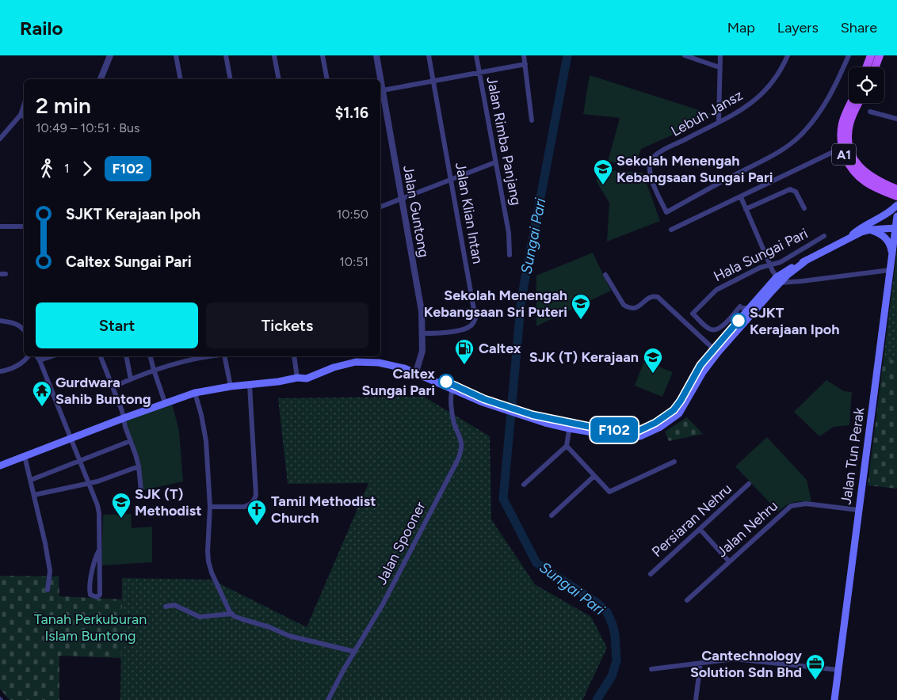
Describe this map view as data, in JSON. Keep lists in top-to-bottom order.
{
  "streets": {
    "main road": ["A1", "Jalan Tun Perak"],
    "street": [
      "Lebuh Jansz",
      "Jalan Rimba Panjang",
      "Jalan Guntong",
      "Jalan Klian Intan",
      "Hala Sungai Pari",
      "Persiaran Nehru",
      "Jalan Nehru",
      "Jalan Spooner"
    ]
  },
  "crossings": [
    ["Jalan Guntong", "Jalan Klian Intan"],
    ["Jalan Tun Perak", "Jalan Nehru"]
  ],
  "water": ["Sungai Pari"],
  "parks": ["Tanah Perkuburan Islam Buntong"],
  "places": {
    "school or university": [
      "Sekolah Menengah Kebangsaan Sungai Pari",
      "Sekolah Menengah Kebangsaan Sri Puteri",
      "SJK (T) Kerajaan",
      "SJK (T) Methodist"
    ],
    "other": ["SJKT Kerajaan Ipoh", "Caltex Sungai Pari"],
    "fuel station": ["Caltex"],
    "temple": ["Gurdwara Sahib Buntong"],
    "church": ["Tamil Methodist Church"],
    "office": ["Cantechnology Solution Sdn Bhd"]
  },
  "lines": ["bus line F102"],
  "page": {
    "header": "Railo",
    "nav": ["Map", "Layers", "Share"],
    "on_map": "F102",
    "heading": ["2 min", "10:49 – 10:51 · Bus", "$1.16"],
    "legs": ["1", "F102"],
    "list": [
      {
        "name": "SJKT Kerajaan Ipoh",
        "value": "10:50"
      },
      {
        "name": "Caltex Sungai Pari",
        "value": "10:51"
      }
    ],
    "buttons": ["Start", "Tickets"]
  }
}
